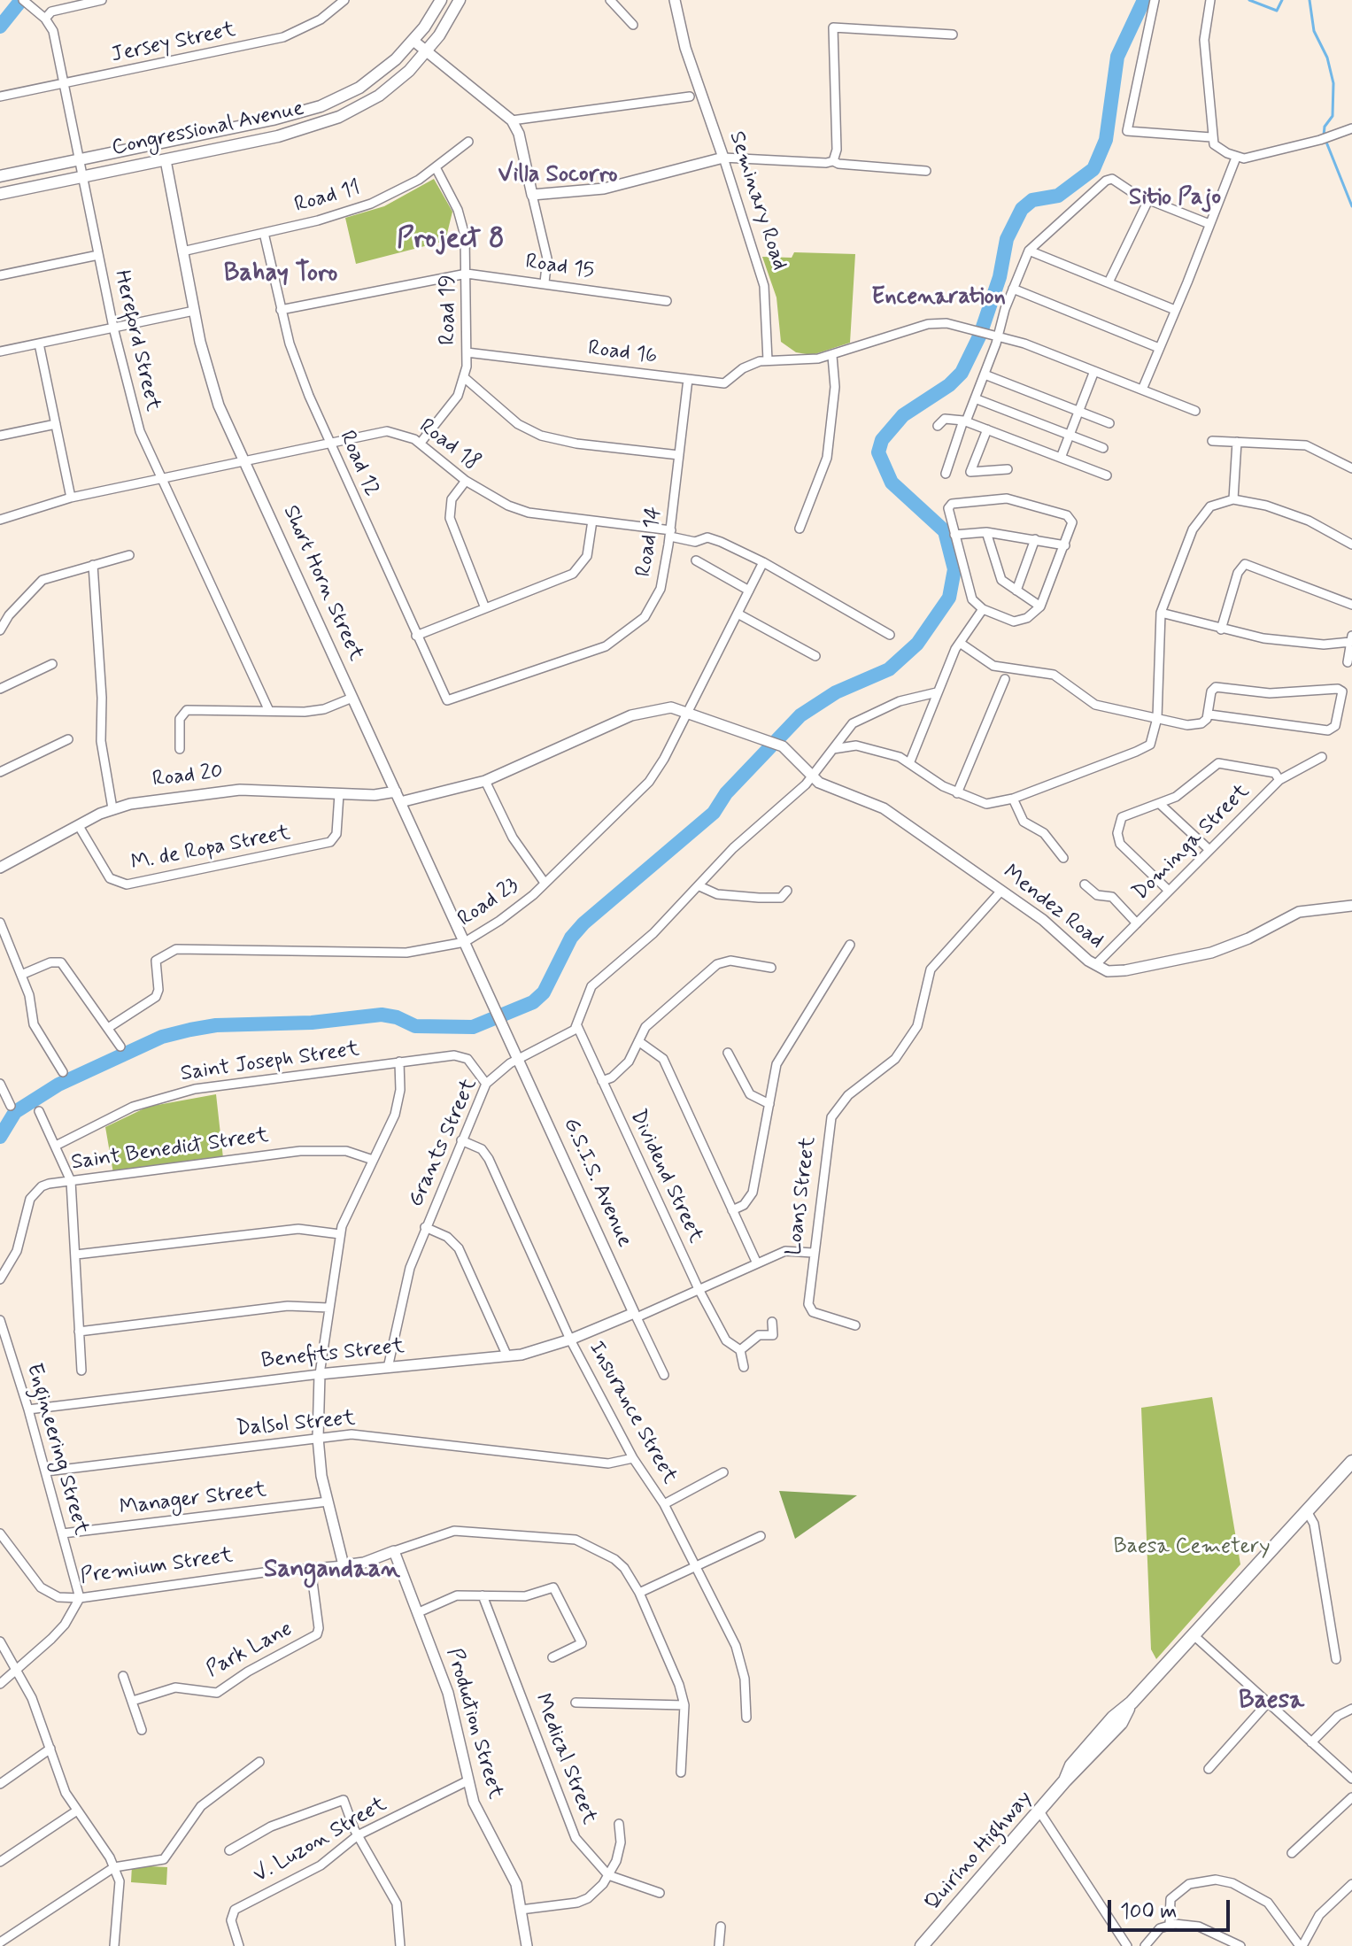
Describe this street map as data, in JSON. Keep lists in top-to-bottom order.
{
  "streets": {
    "main road": ["Congressional Avenue", "Quirino Highway"],
    "street": [
      "Jersey Street",
      "Road 11",
      "Seminary Road",
      "Road 15",
      "Road 19",
      "Hereford Street",
      "Road 16",
      "Road 18",
      "Road 12",
      "Road 14",
      "Short Horn Street",
      "Road 20",
      "Dominga Street",
      "M. de Ropa Street",
      "Road 23",
      "Mendez Road",
      "Saint Joseph Street",
      "Grants Street",
      "Saint Benedict Street",
      "Dividend Street",
      "G.S.I.S. Avenue",
      "Loans Street",
      "Benefits Street",
      "Insurance Street",
      "Dalsol Street",
      "Engineering Street",
      "Manager Street",
      "Premium Street",
      "Park Lane",
      "Production Street",
      "Medical Street",
      "V. Luzon Street"
    ]
  },
  "crossings": [
    ["Jersey Street", "Hereford Street"],
    ["Congressional Avenue", "Hereford Street"],
    ["Congressional Avenue", "Short Horn Street"],
    ["Road 11", "Road 19"],
    ["Road 11", "Road 12"],
    ["Road 11", "Short Horn Street"],
    ["Seminary Road", "Road 16"],
    ["Road 15", "Road 19"],
    ["Road 15", "Road 12"],
    ["Road 19", "Road 16"],
    ["Road 19", "Road 18"],
    ["Hereford Street", "Road 18"],
    ["Road 16", "Road 14"],
    ["Road 18", "Road 12"],
    ["Road 18", "Road 14"],
    ["Road 18", "Short Horn Street"],
    ["Road 18", "Road 23"],
    ["Road 12", "Road 14"],
    ["Short Horn Street", "Road 20"],
    ["Short Horn Street", "Road 23"],
    ["Short Horn Street", "G.S.I.S. Avenue"],
    ["Road 20", "M. de Ropa Street"],
    ["Dominga Street", "Mendez Road"],
    ["Road 23", "Mendez Road"],
    ["Mendez Road", "Loans Street"],
    ["Saint Joseph Street", "Grants Street"],
    ["Grants Street", "Dividend Street"],
    ["Grants Street", "G.S.I.S. Avenue"],
    ["Grants Street", "Benefits Street"],
    ["Grants Street", "Insurance Street"],
    ["Dividend Street", "Benefits Street"],
    ["G.S.I.S. Avenue", "Benefits Street"],
    ["Loans Street", "Benefits Street"],
    ["Benefits Street", "Insurance Street"],
    ["Benefits Street", "Engineering Street"],
    ["Insurance Street", "Dalsol Street"],
    ["Dalsol Street", "Engineering Street"],
    ["Engineering Street", "Manager Street"],
    ["Engineering Street", "Premium Street"],
    ["Premium Street", "Park Lane"],
    ["Premium Street", "Production Street"],
    ["Production Street", "V. Luzon Street"]
  ],
  "districts": [
    "Villa Socorro",
    "Sitio Pajo",
    "Project 8",
    "Bahay Toro",
    "Encenaration",
    "Sangandaan",
    "Baesa"
  ],
  "parks": ["Baesa Cemetery"],
  "scale_bar": "100 m"
}
